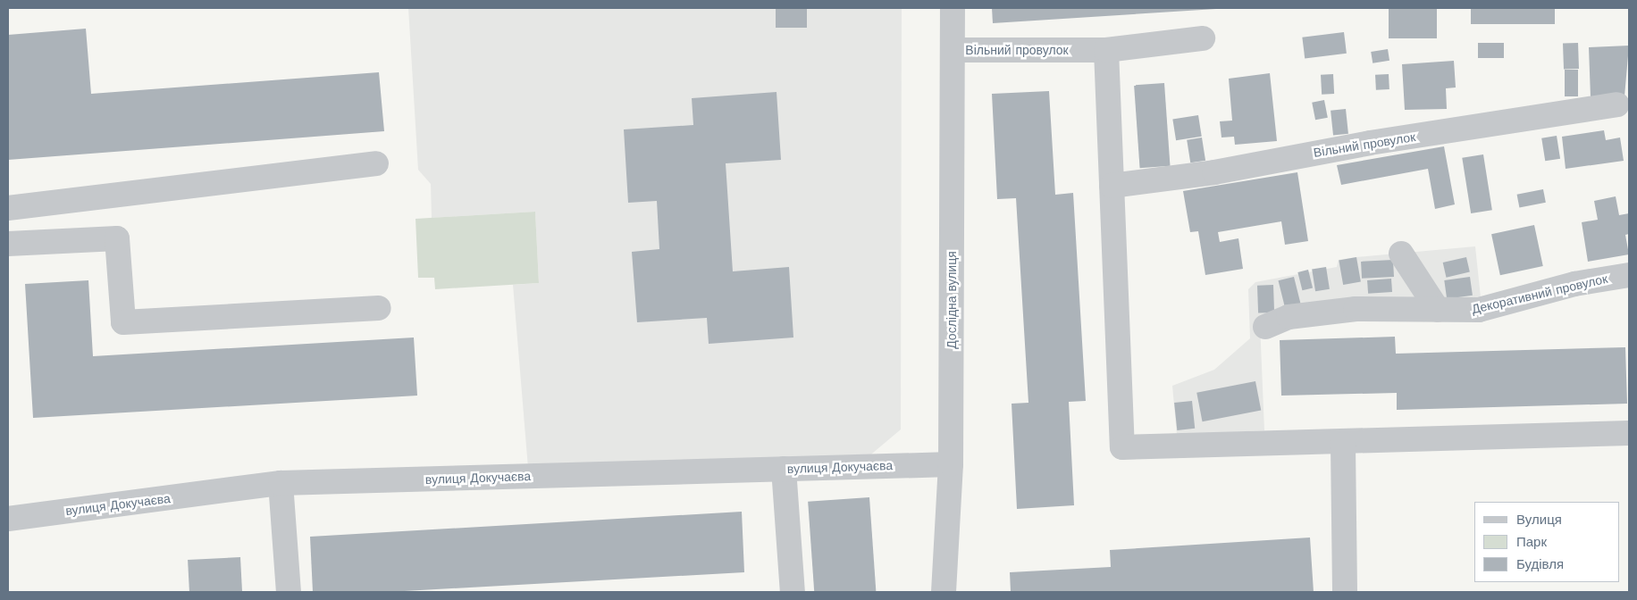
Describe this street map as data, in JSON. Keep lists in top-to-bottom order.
{
  "streets": {
    "street": [
      "Вільний провулок",
      "Декоративний провулок",
      "Дослідна вулиця",
      "вулиця Докучаєва"
    ]
  },
  "crossings": [
    ["Вільний провулок", "Дослідна вулиця"],
    ["Дослідна вулиця", "вулиця Докучаєва"]
  ],
  "legend": ["Вулиця", "Парк", "Будівля"]
}
